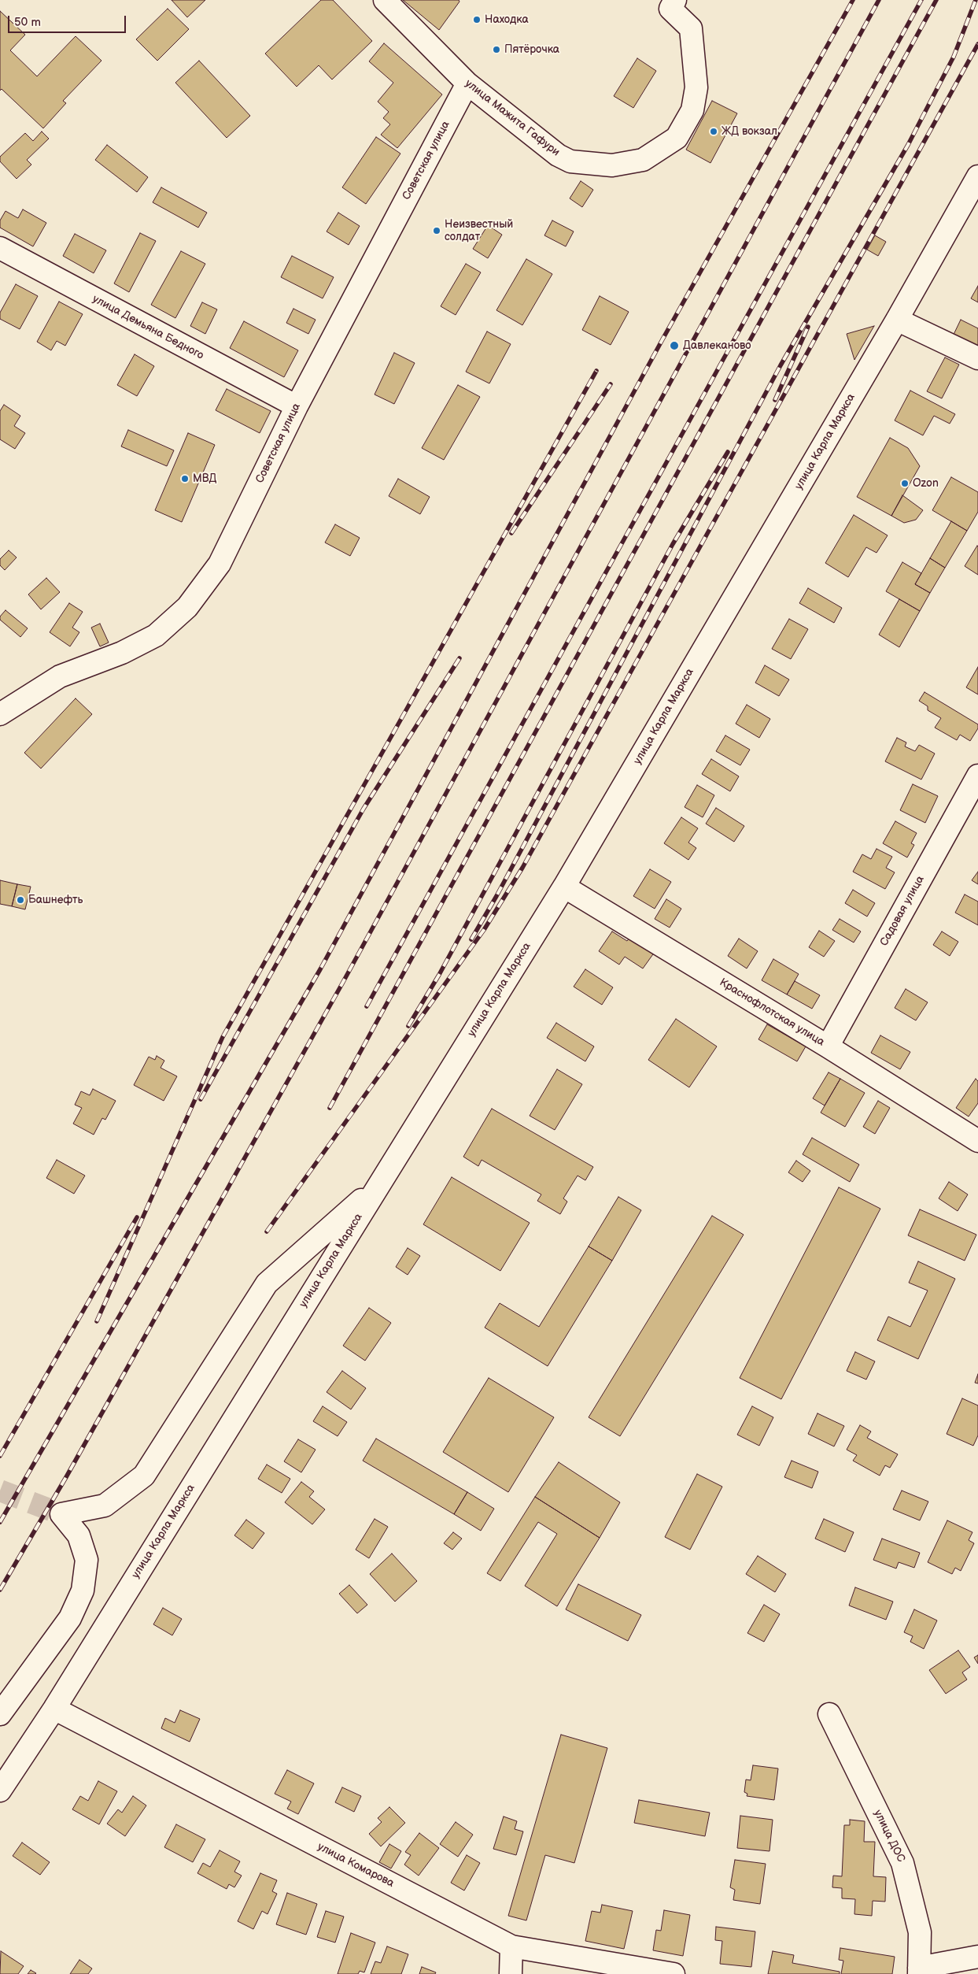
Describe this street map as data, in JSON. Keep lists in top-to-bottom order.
{
  "streets": {
    "street": [
      "улица Мажита Гафури",
      "Советская улица",
      "улица Демьяна Бедного",
      "улица Карла Маркса",
      "Садовая улица",
      "Краснофлотская улица",
      "улица ДОС",
      "улица Комарова"
    ]
  },
  "crossings": [
    ["улица Мажита Гафури", "Советская улица"],
    ["Советская улица", "улица Демьяна Бедного"],
    ["улица Карла Маркса", "Краснофлотская улица"],
    ["улица Карла Маркса", "улица Комарова"],
    ["Садовая улица", "Краснофлотская улица"]
  ],
  "places": [
    "Находка",
    "Пятёрочка",
    "ЖД вокзал",
    "Неизвестный солдат",
    "Давлеканово",
    "МВД",
    "Ozon",
    "Башнефть"
  ],
  "scale_bar": "50 m"
}
